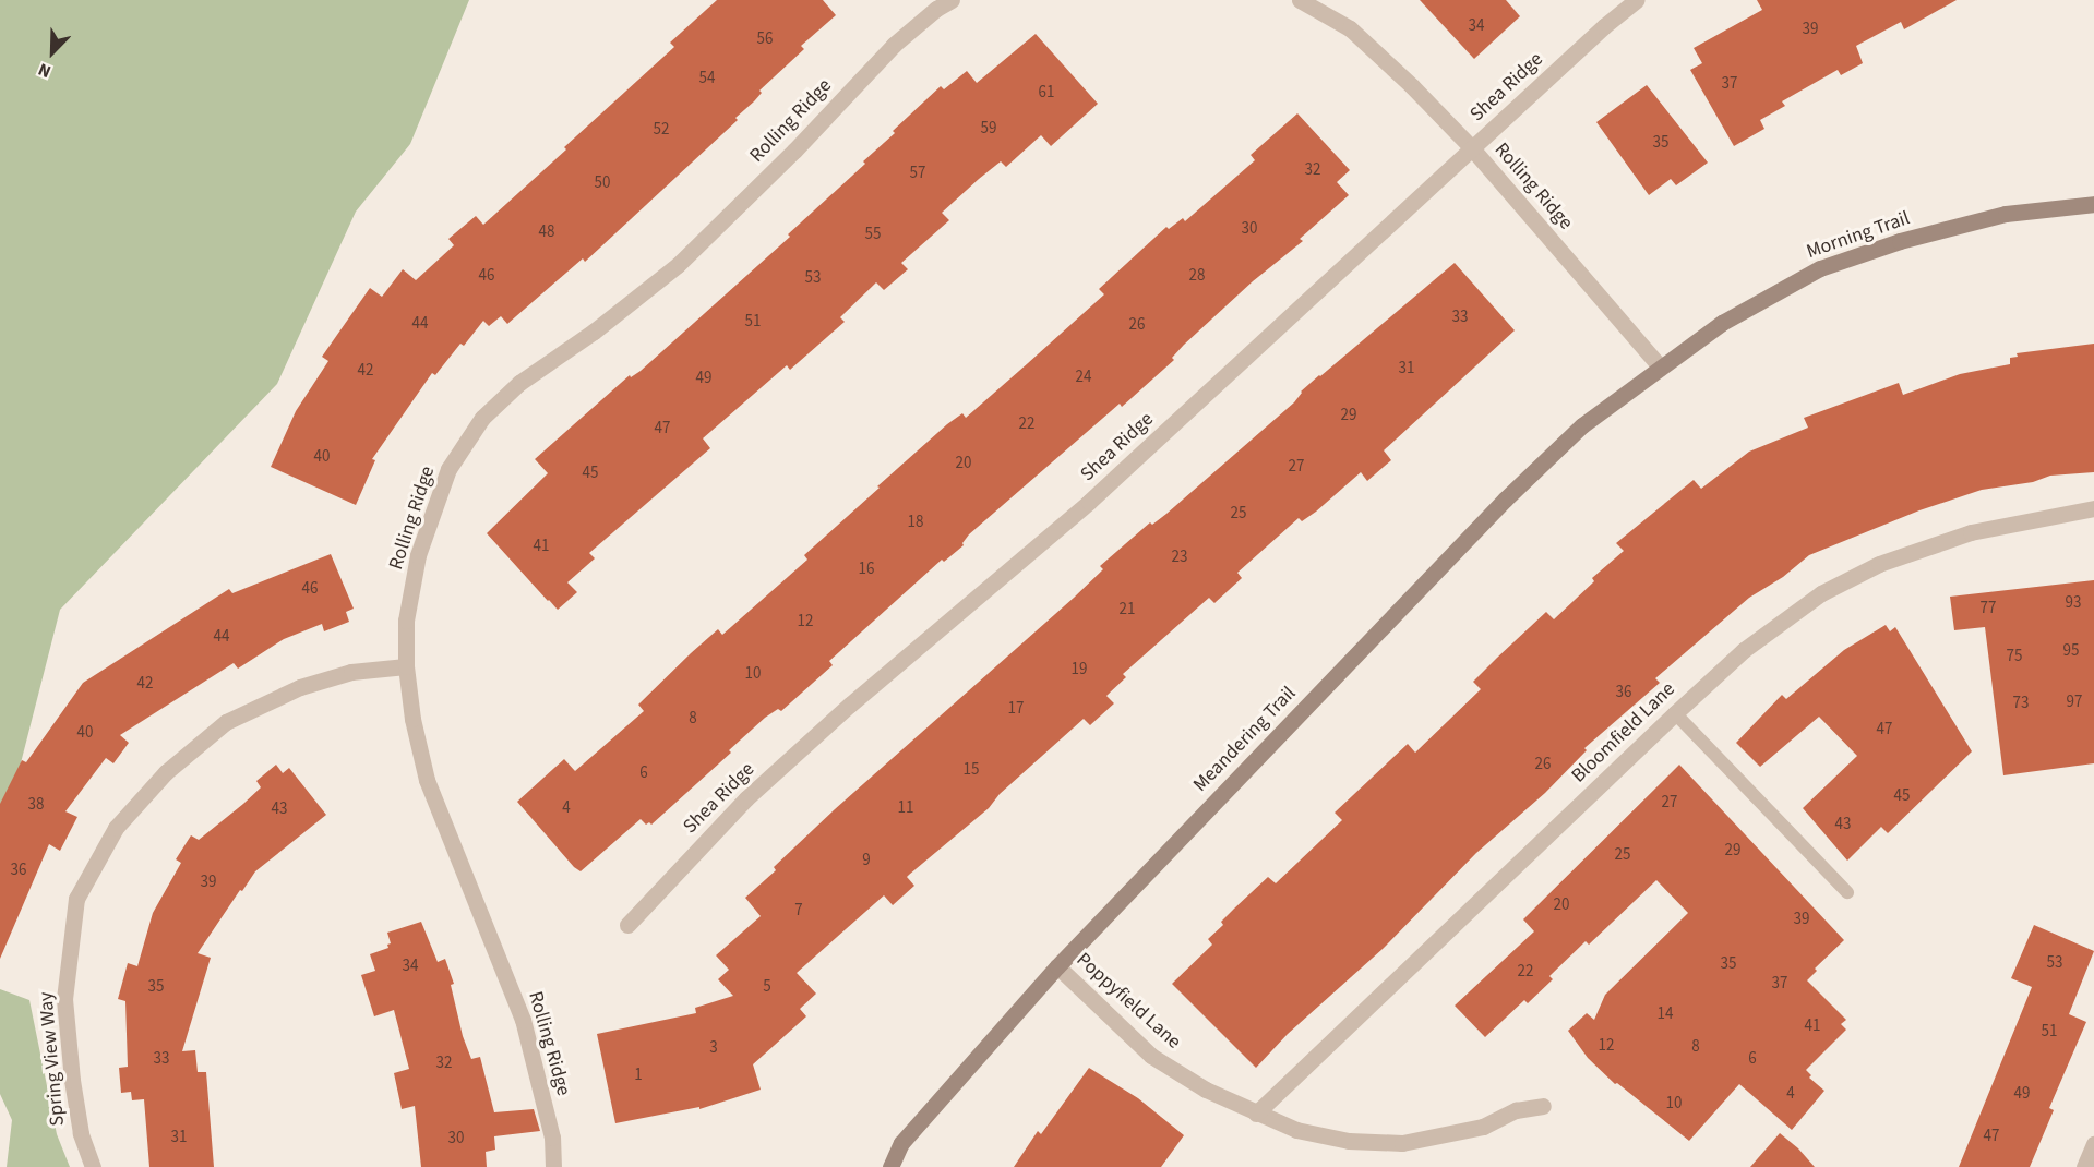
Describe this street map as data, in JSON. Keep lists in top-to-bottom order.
{
  "streets": {
    "street": [
      "Shea Ridge",
      "Rolling Ridge",
      "Morning Trail",
      "Bloomfield Lane",
      "Meandering Trail",
      "Poppyfield Lane",
      "Spring View Way"
    ]
  },
  "crossings": [
    ["Shea Ridge", "Rolling Ridge"],
    ["Rolling Ridge", "Morning Trail"],
    ["Rolling Ridge", "Meandering Trail"],
    ["Rolling Ridge", "Spring View Way"],
    ["Morning Trail", "Meandering Trail"],
    ["Bloomfield Lane", "Poppyfield Lane"],
    ["Meandering Trail", "Poppyfield Lane"]
  ],
  "house_numbers": [
    "34",
    "39",
    "56",
    "54",
    "37",
    "61",
    "59",
    "52",
    "35",
    "32",
    "57",
    "50",
    "30",
    "48",
    "55",
    "46",
    "28",
    "53",
    "33",
    "51",
    "44",
    "26",
    "31",
    "42",
    "24",
    "49",
    "29",
    "22",
    "47",
    "40",
    "20",
    "27",
    "45",
    "25",
    "18",
    "41",
    "23",
    "16",
    "46",
    "93",
    "77",
    "21",
    "12",
    "44",
    "95",
    "75",
    "19",
    "10",
    "42",
    "36",
    "97",
    "73",
    "17",
    "8",
    "47",
    "40",
    "26",
    "15",
    "6",
    "45",
    "27",
    "38",
    "4",
    "11",
    "43",
    "43",
    "29",
    "25",
    "9",
    "36",
    "39",
    "20",
    "7",
    "39",
    "53",
    "35",
    "34",
    "22",
    "37",
    "35",
    "5",
    "14",
    "41",
    "51",
    "12",
    "8",
    "3",
    "33",
    "6",
    "32",
    "1",
    "4",
    "49",
    "10",
    "47",
    "31",
    "30"
  ],
  "north": "bottom left"
}
